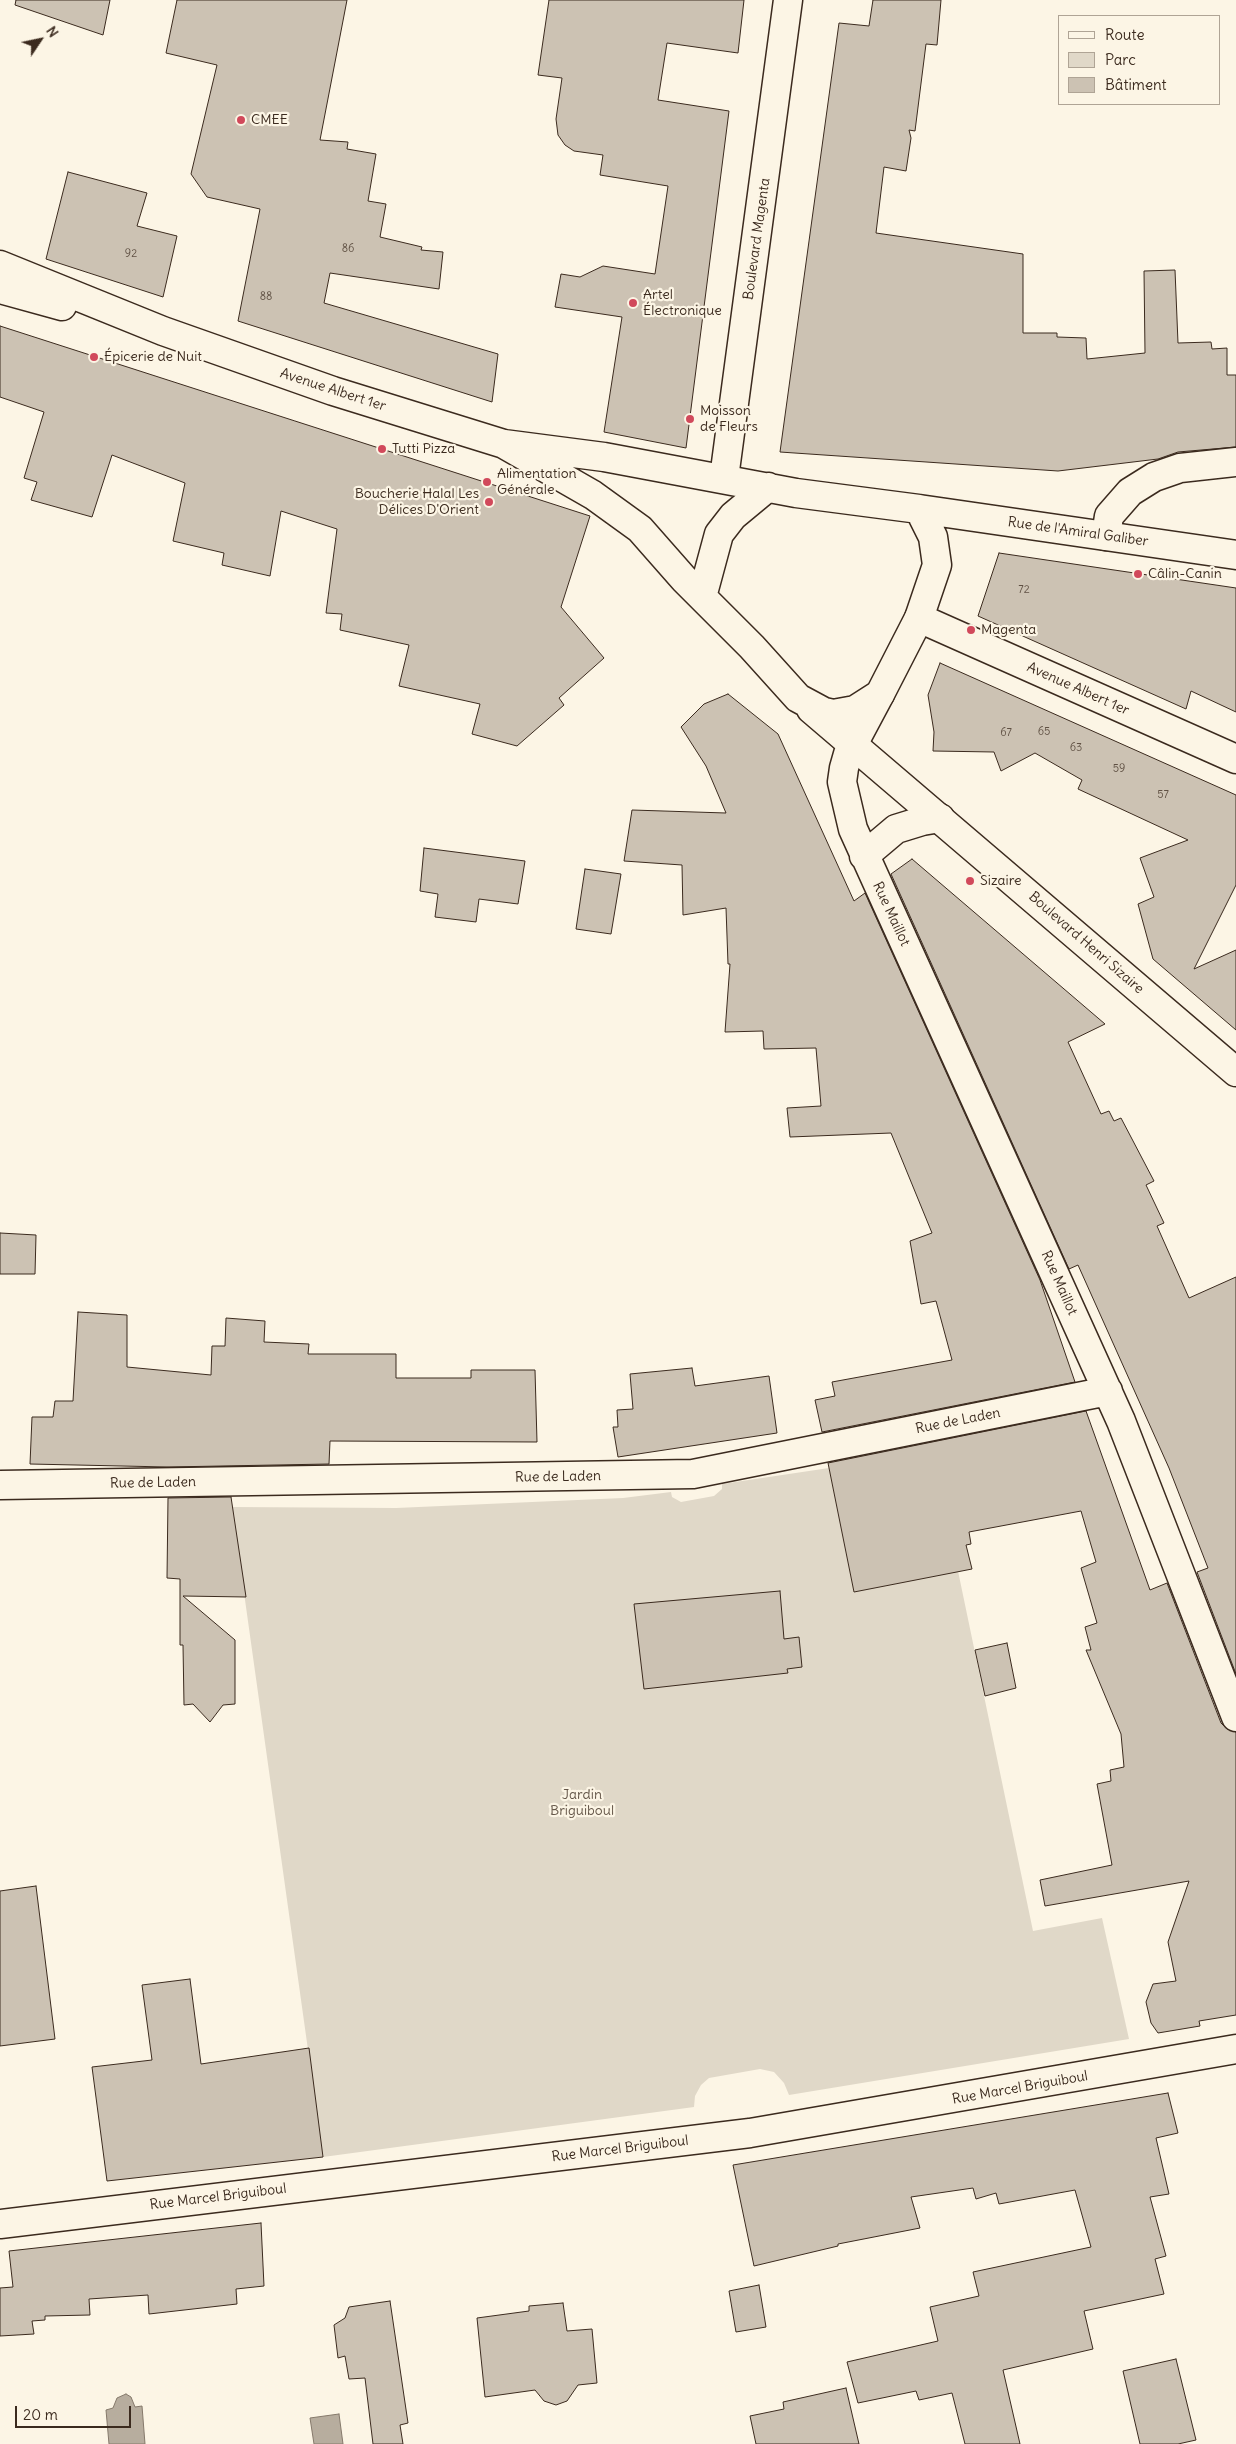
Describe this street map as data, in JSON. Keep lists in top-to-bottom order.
{
  "streets": {
    "street": [
      "Boulevard Magenta",
      "Avenue Albert 1er",
      "Rue de l'Amiral Galiber",
      "Rue Maillot",
      "Boulevard Henri Sizaire",
      "Rue de Laden",
      "Rue Marcel Briguiboul"
    ]
  },
  "crossings": [
    ["Boulevard Magenta", "Avenue Albert 1er"],
    ["Avenue Albert 1er", "Rue de l'Amiral Galiber"],
    ["Avenue Albert 1er", "Rue Maillot"],
    ["Avenue Albert 1er", "Boulevard Henri Sizaire"],
    ["Rue de l'Amiral Galiber", "Rue Maillot"],
    ["Rue Maillot", "Boulevard Henri Sizaire"],
    ["Rue Maillot", "Rue de Laden"]
  ],
  "parks": ["Jardin Briguiboul"],
  "places": [
    "CMEE",
    "Artel Électronique",
    "Épicerie de Nuit",
    "Moisson de Fleurs",
    "Tutti Pizza",
    "Alimentation Générale",
    "Boucherie Halal Les Délices D'Orient",
    "Câlin-Canin",
    "Magenta",
    "Sizaire"
  ],
  "house_numbers": [
    "86",
    "92",
    "88",
    "72",
    "65",
    "67",
    "63",
    "59",
    "57"
  ],
  "legend": ["Route", "Parc", "Bâtiment"],
  "scale_bar": "20 m",
  "north": "top right"
}
